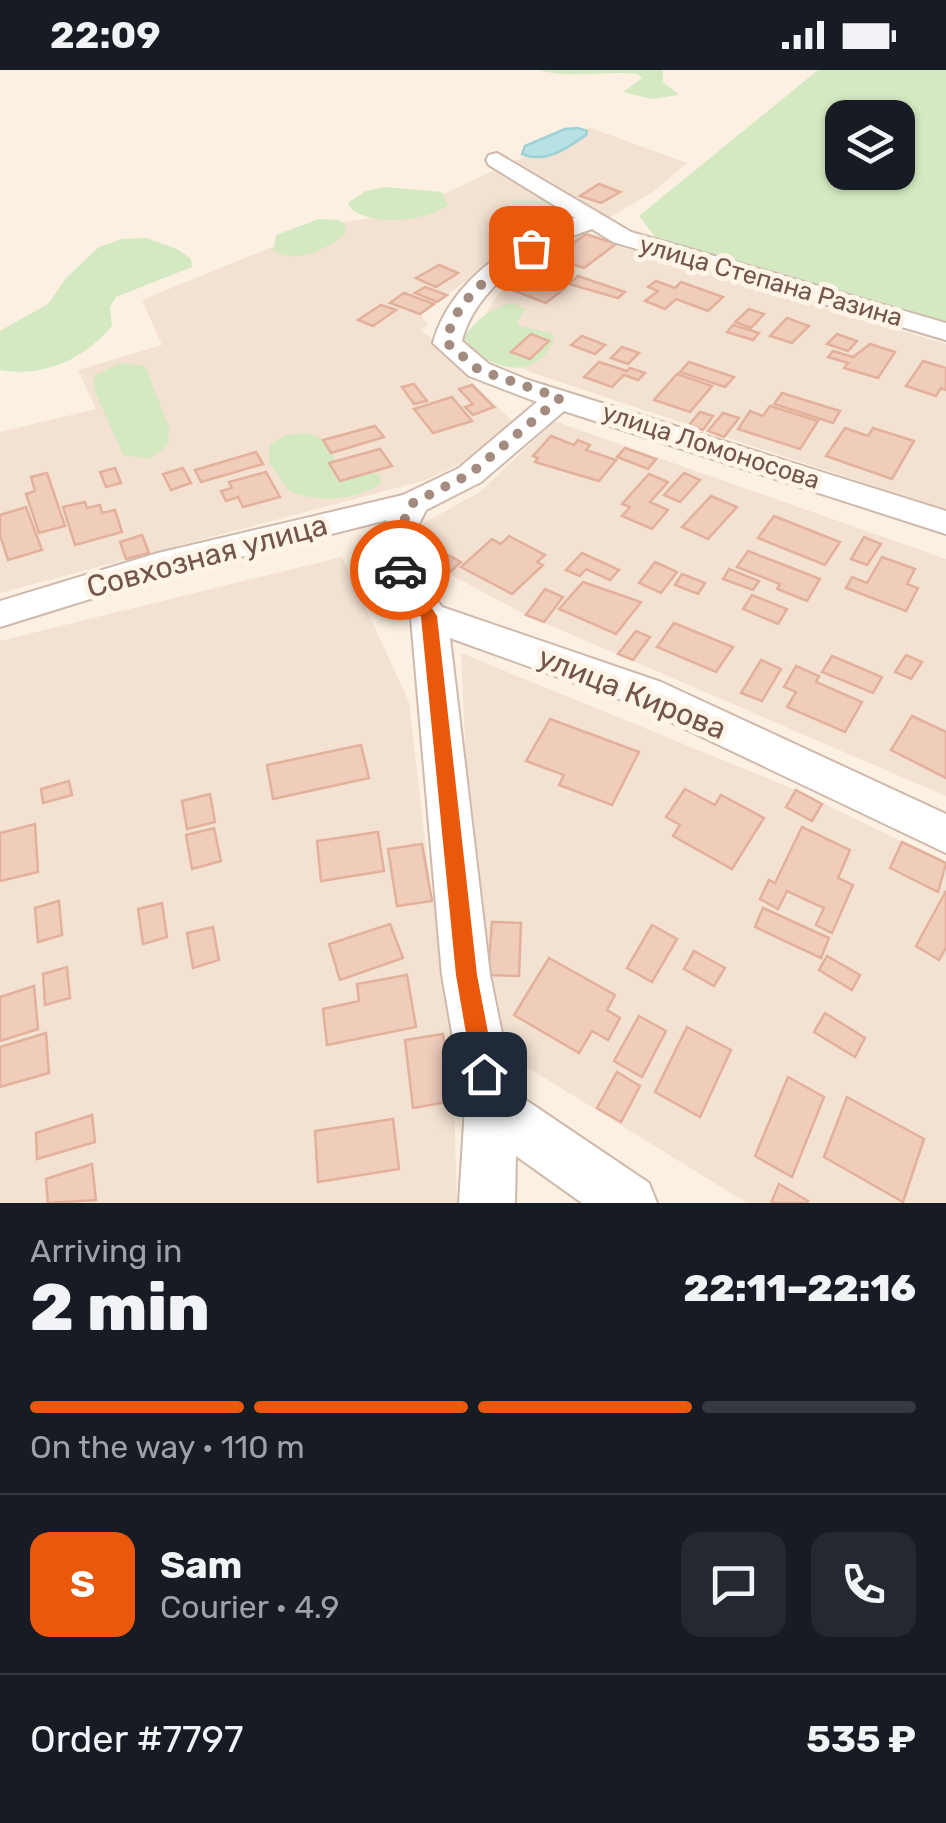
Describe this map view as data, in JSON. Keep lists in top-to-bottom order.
{
  "streets": {
    "street": [
      "улица Степана Разина",
      "улица Ломоносова",
      "Совхозная улица",
      "улица Кирова"
    ]
  },
  "crossings": [
    ["улица Степана Разина", "улица Ломоносова"],
    ["улица Ломоносова", "Совхозная улица"]
  ],
  "page": {
    "status": "22:09",
    "heading": ["2 min", "Arriving in", "22:11–22:16"],
    "panel": [
      "Sam",
      "Courier · 4.9",
      "Order #7797",
      "535 ₽"
    ],
    "bar": "On the way · 110 m",
    "round": "S"
  }
}
